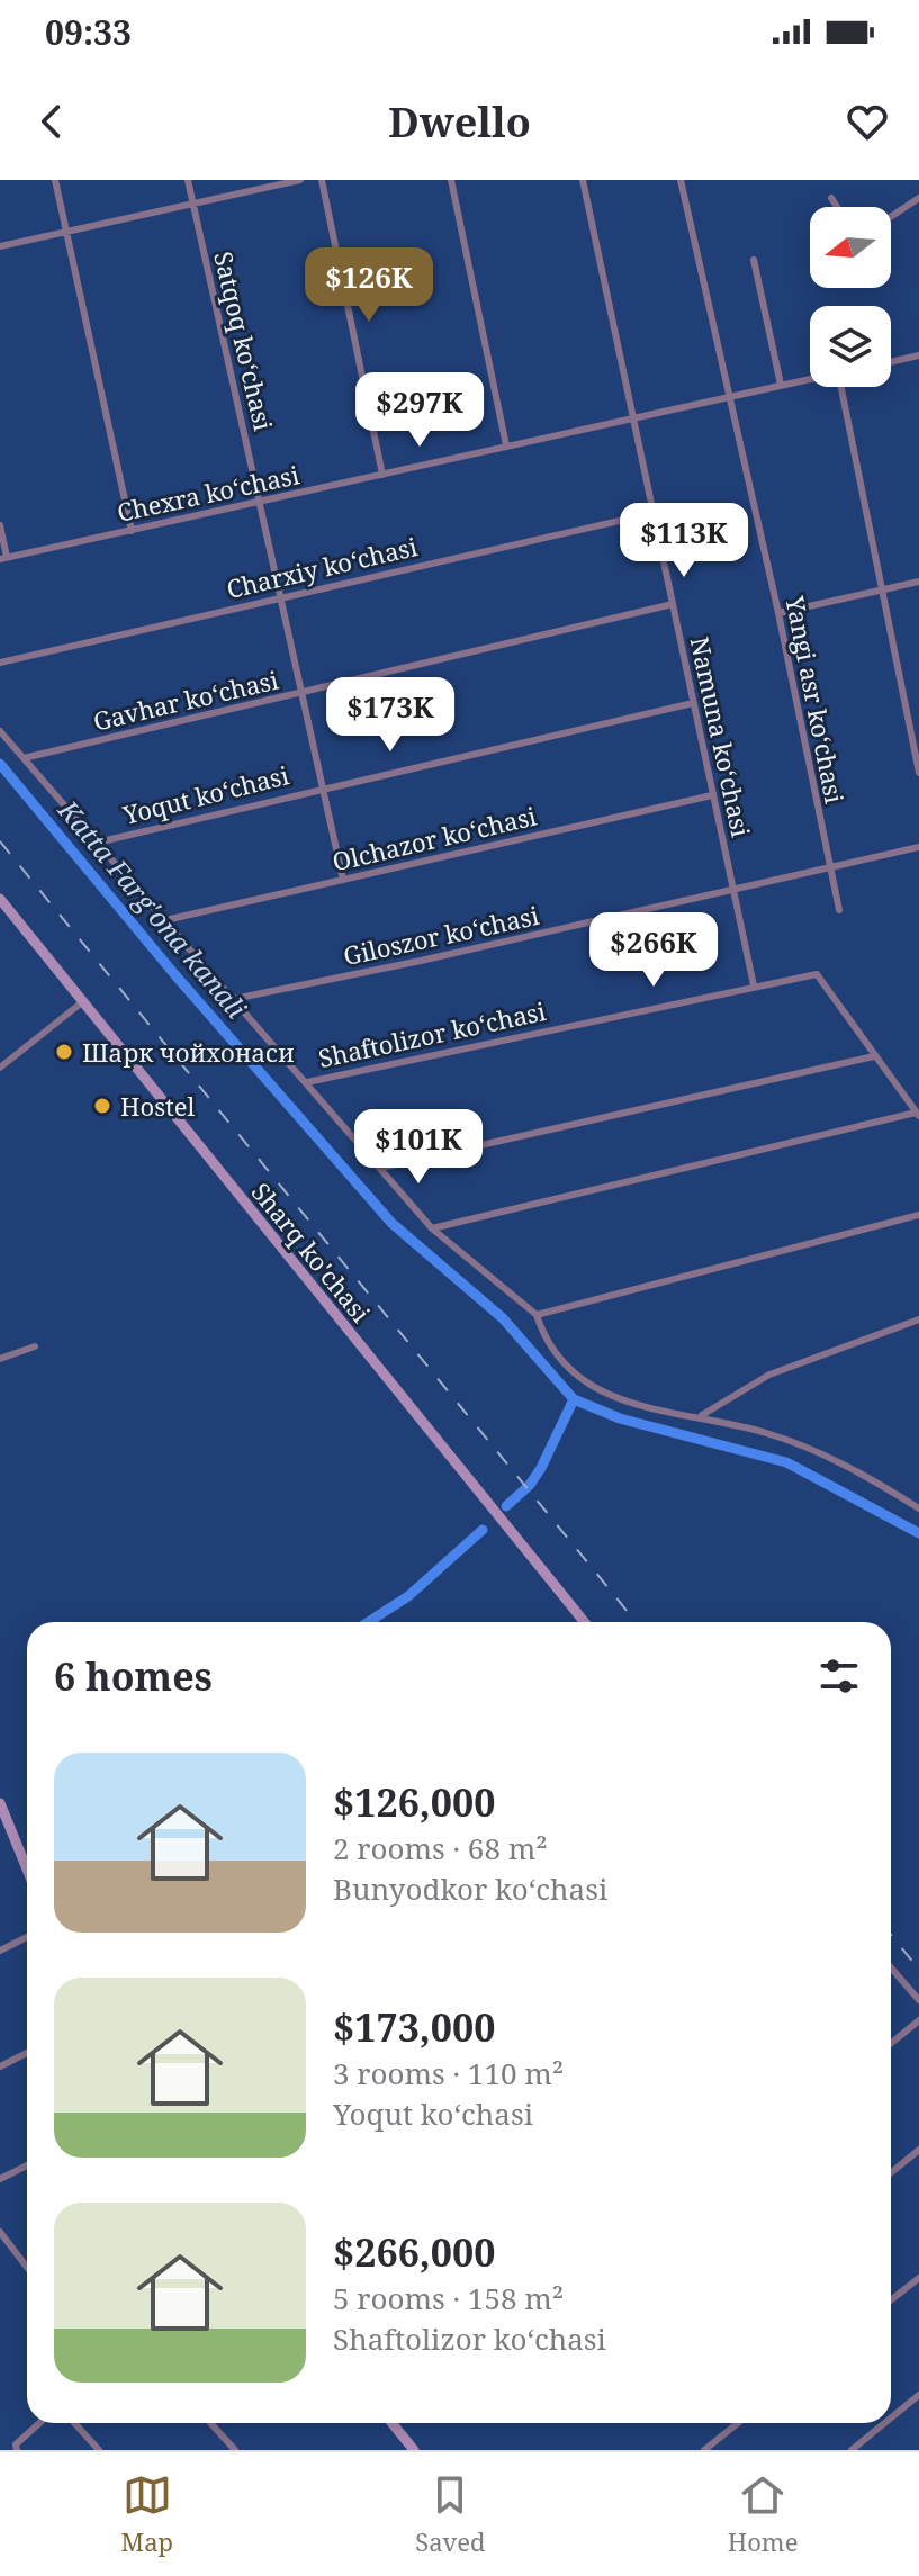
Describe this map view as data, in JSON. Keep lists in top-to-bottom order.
{
  "streets": {
    "main road": ["Sharq ko'chasi"],
    "street": [
      "Satqoq koʻchasi",
      "Chexra koʻchasi",
      "Charxiy koʻchasi",
      "Gavhar koʻchasi",
      "Yangi asr koʻchasi",
      "Namuna koʻchasi",
      "Yoqut koʻchasi",
      "Olchazor koʻchasi",
      "Giloszor koʻchasi",
      "Shaftolizor koʻchasi"
    ]
  },
  "crossings": [
    ["Satqoq koʻchasi", "Chexra koʻchasi"],
    ["Satqoq koʻchasi", "Charxiy koʻchasi"],
    ["Satqoq koʻchasi", "Gavhar koʻchasi"],
    ["Satqoq koʻchasi", "Yoqut koʻchasi"],
    ["Satqoq koʻchasi", "Olchazor koʻchasi"],
    ["Chexra koʻchasi", "Yangi asr koʻchasi"],
    ["Chexra koʻchasi", "Namuna koʻchasi"],
    ["Charxiy koʻchasi", "Namuna koʻchasi"],
    ["Gavhar koʻchasi", "Namuna koʻchasi"],
    ["Yangi asr koʻchasi", "Giloszor koʻchasi"],
    ["Namuna koʻchasi", "Yoqut koʻchasi"],
    ["Namuna koʻchasi", "Olchazor koʻchasi"],
    ["Namuna koʻchasi", "Giloszor koʻchasi"],
    ["Namuna koʻchasi", "Shaftolizor koʻchasi"]
  ],
  "water": ["Katta Farg'ona kanali"],
  "places": ["Шарк чойхонаси", "Hostel"],
  "north": "left",
  "page": {
    "status": "09:33",
    "header": "Dwello",
    "price": [
      "$126K",
      "$297K",
      "$113K",
      "$173K",
      "$266K",
      "$101K"
    ],
    "heading": "6 homes",
    "list": [
      {
        "name": "$126,000",
        "note": "2 rooms · 68 m² · Bunyodkor koʻchasi"
      },
      {
        "name": "$173,000",
        "note": "3 rooms · 110 m² · Yoqut koʻchasi"
      },
      {
        "name": "$266,000",
        "note": "5 rooms · 158 m² · Shaftolizor koʻchasi"
      }
    ],
    "tabs": ["Map", "Saved", "Home"]
  }
}
